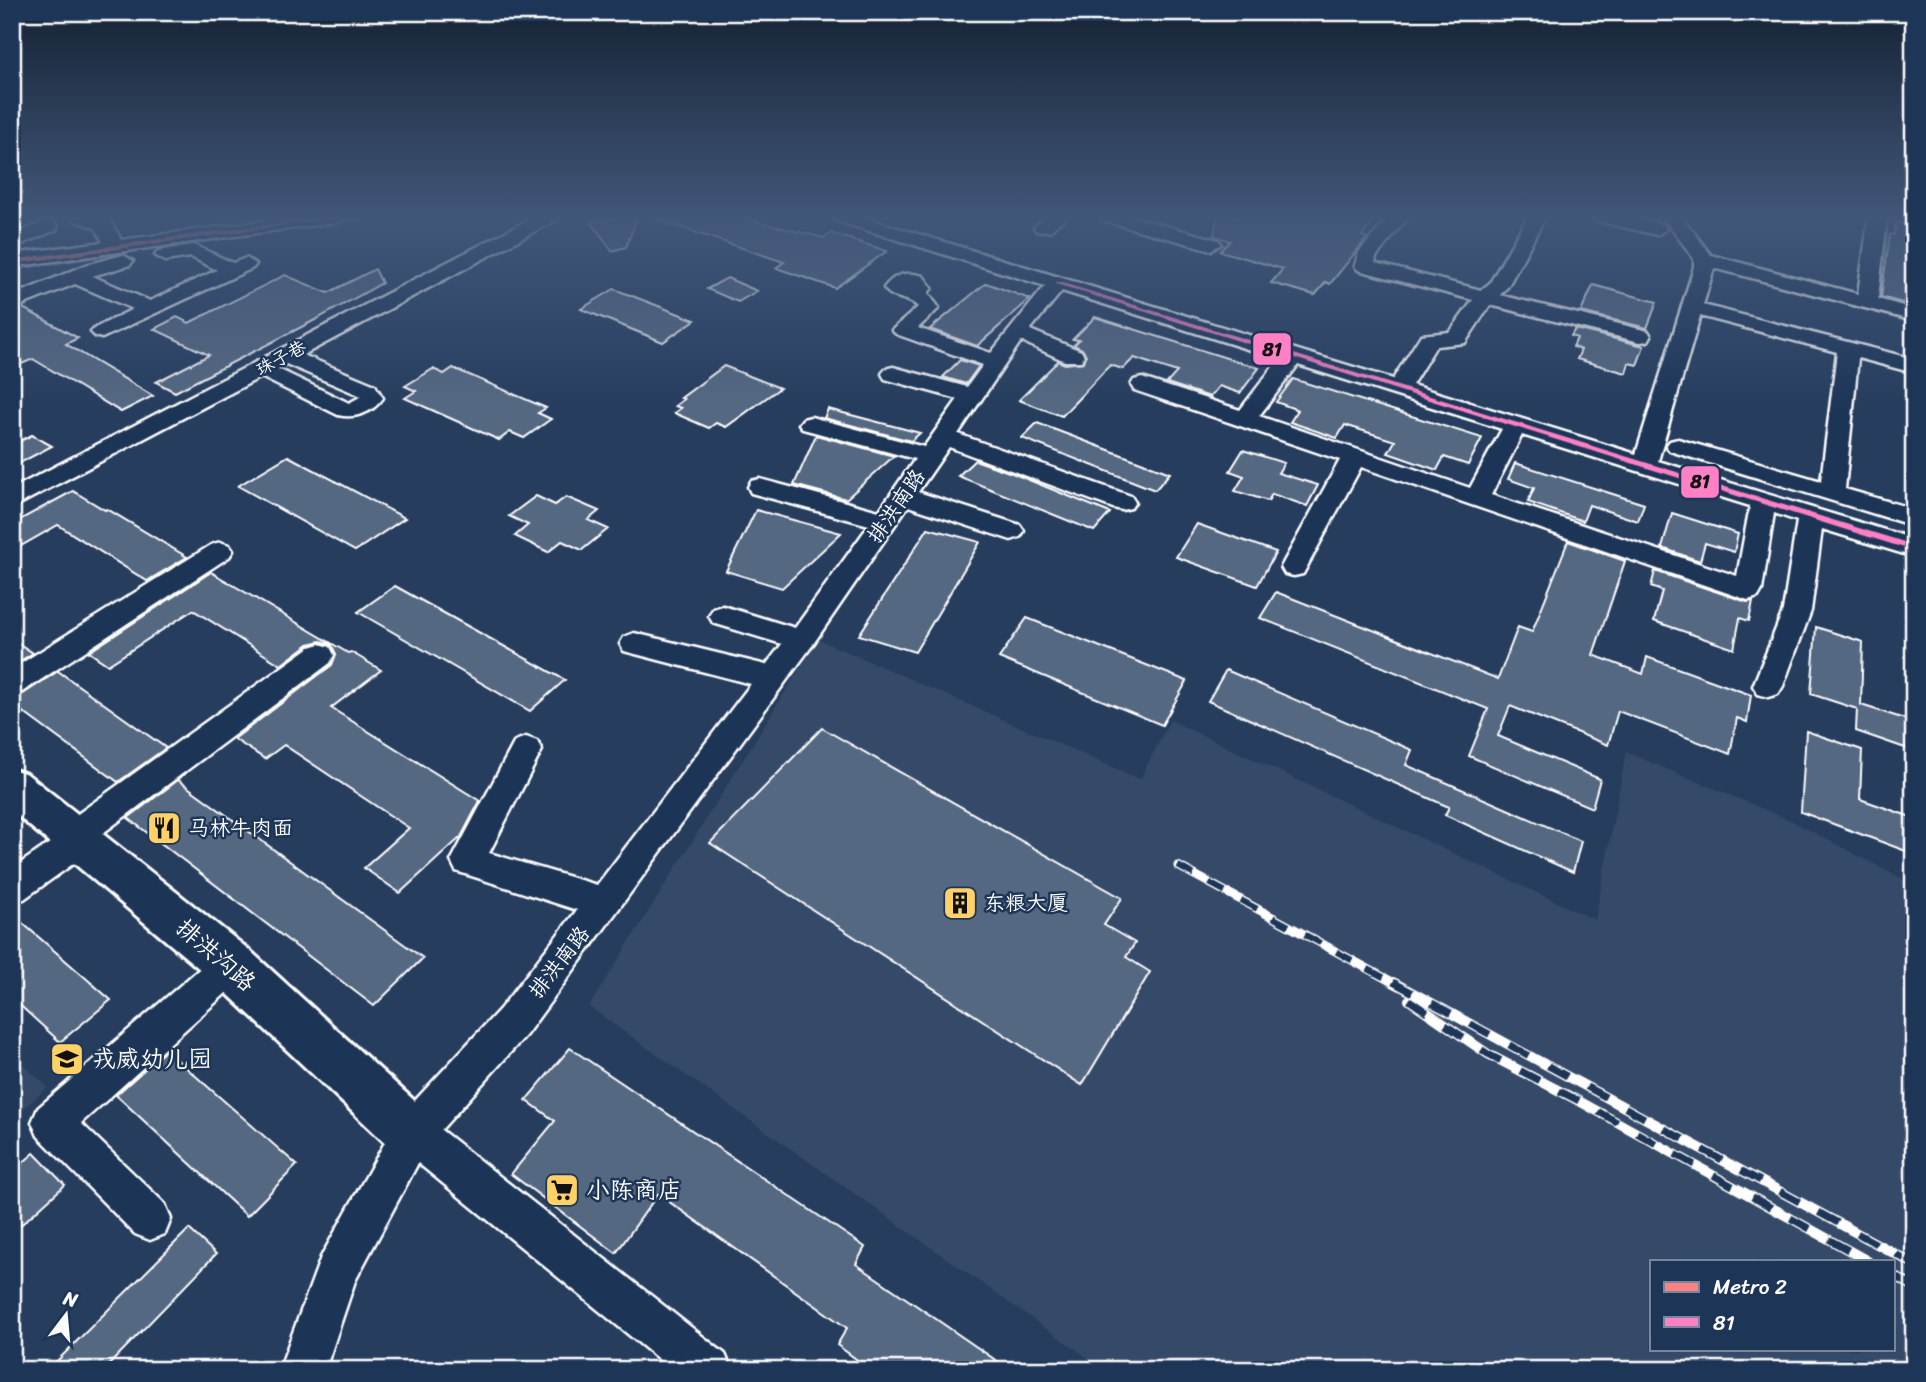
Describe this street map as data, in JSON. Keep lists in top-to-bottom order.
{
  "streets": {
    "main road": ["排洪沟路"],
    "street": ["珠子巷", "排洪南路"]
  },
  "crossings": [
    ["排洪南路", "排洪沟路"]
  ],
  "places": {
    "restaurant": ["马林牛肉面"],
    "building": ["东粮大厦"],
    "school or university": ["戎威幼儿园"],
    "supermarket": ["小陈商店"]
  },
  "lines": ["transit line 81"],
  "legend": ["Metro 2", "81"],
  "north": "top"
}
